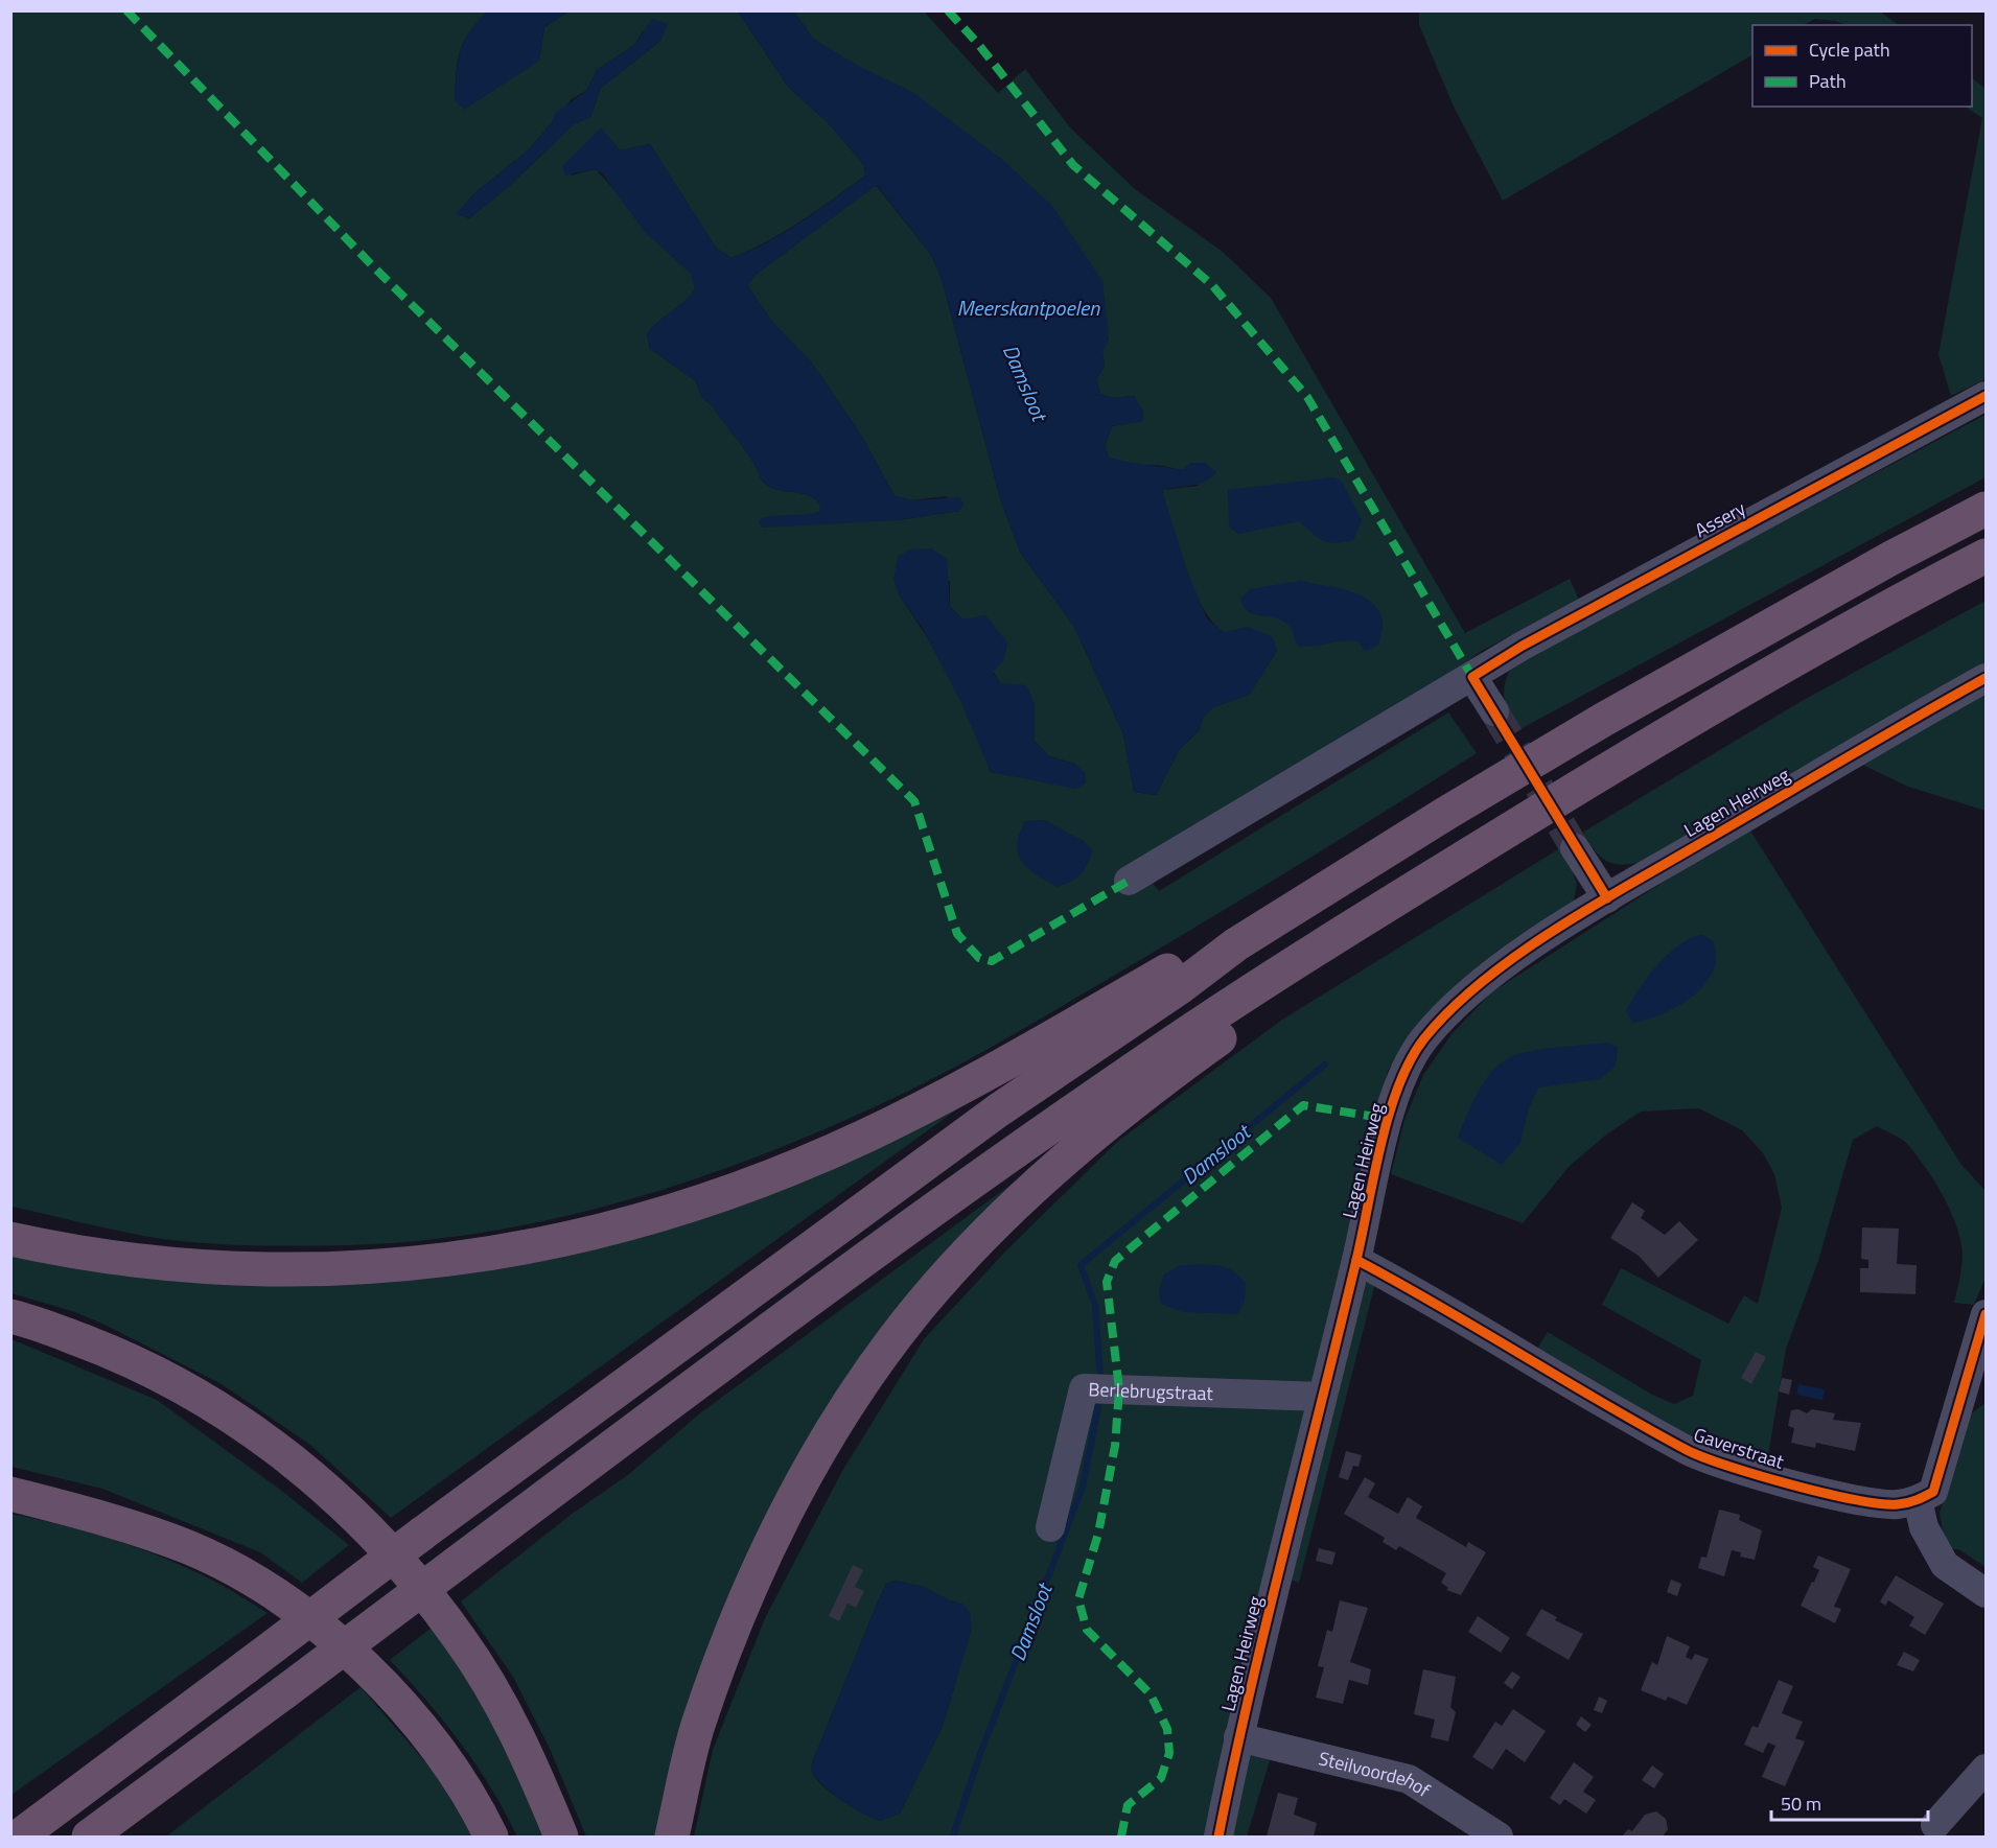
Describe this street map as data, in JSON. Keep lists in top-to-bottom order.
{
  "streets": {
    "street": [
      "Assery",
      "Lagen Heirweg",
      "Berlebrugstraat",
      "Gaverstraat",
      "Steilvoordehof"
    ]
  },
  "crossings": [
    ["Lagen Heirweg", "Berlebrugstraat"],
    ["Lagen Heirweg", "Gaverstraat"],
    ["Lagen Heirweg", "Steilvoordehof"]
  ],
  "water": ["Meerskantpoelen", "Damsloot"],
  "legend": ["Cycle path", "Path"],
  "scale_bar": "50 m"
}
